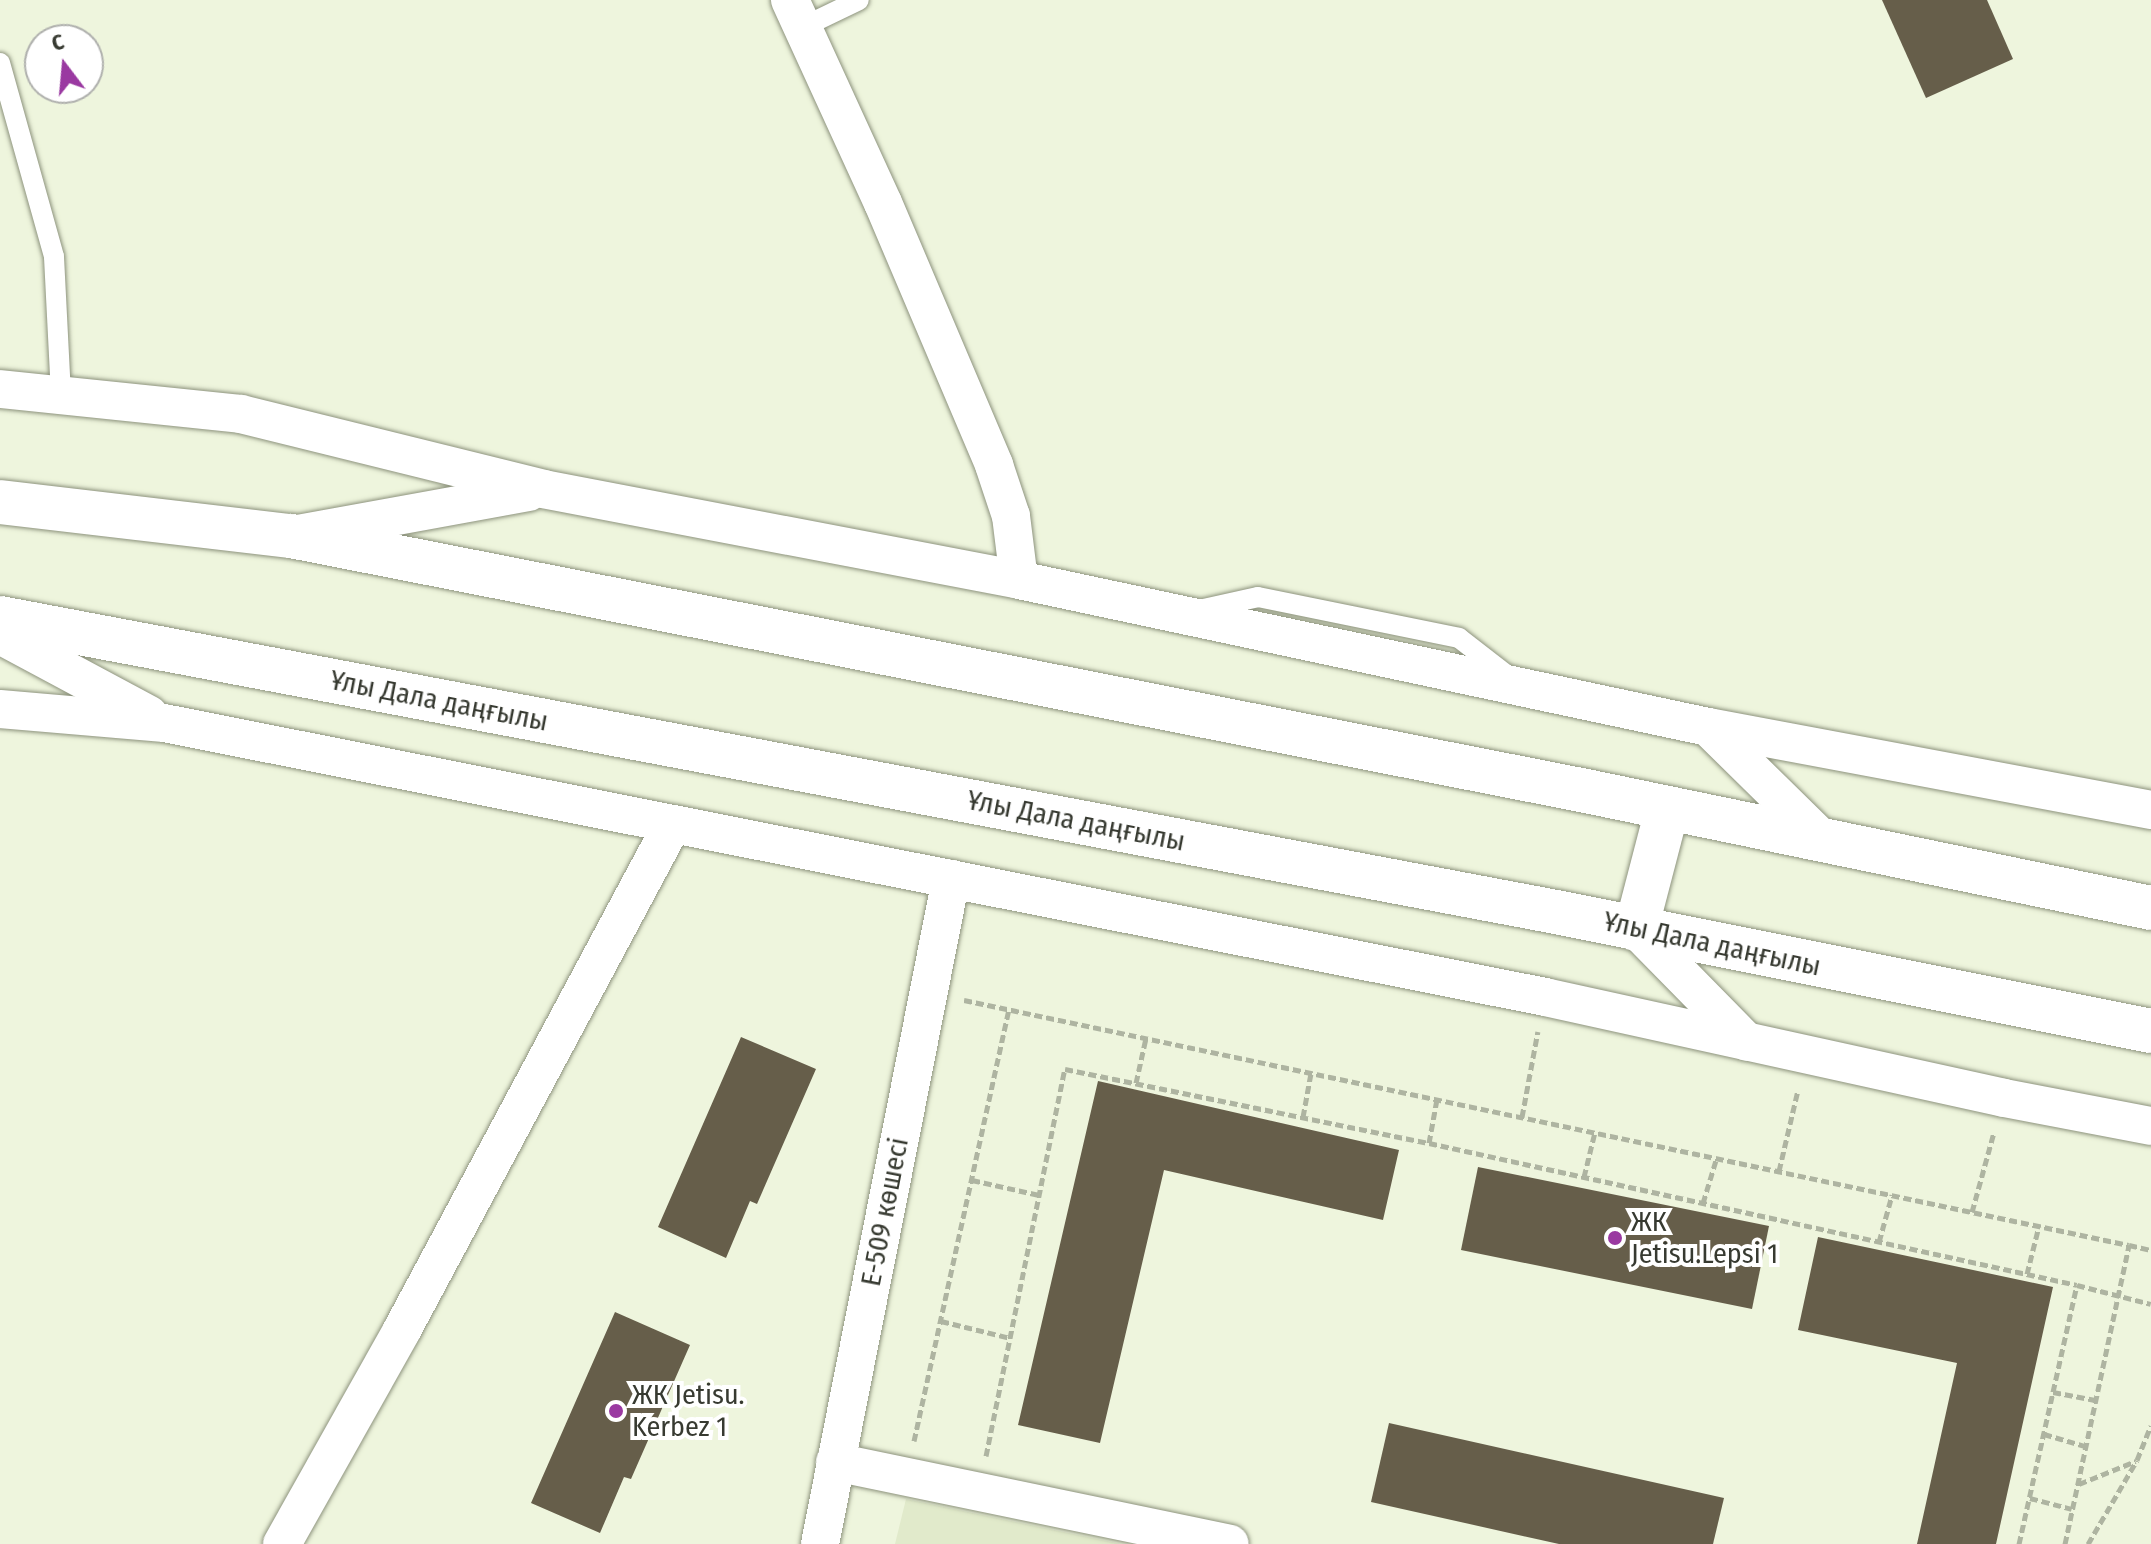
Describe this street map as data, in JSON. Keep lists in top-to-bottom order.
{
  "streets": {
    "main road": ["Ұлы Дала даңғылы"],
    "street": ["Е-509 көшесі"]
  },
  "places": ["ЖК Jetisu.Lepsi 1", "ЖК Jetisu. Kerbez 1"],
  "north": "top"
}
